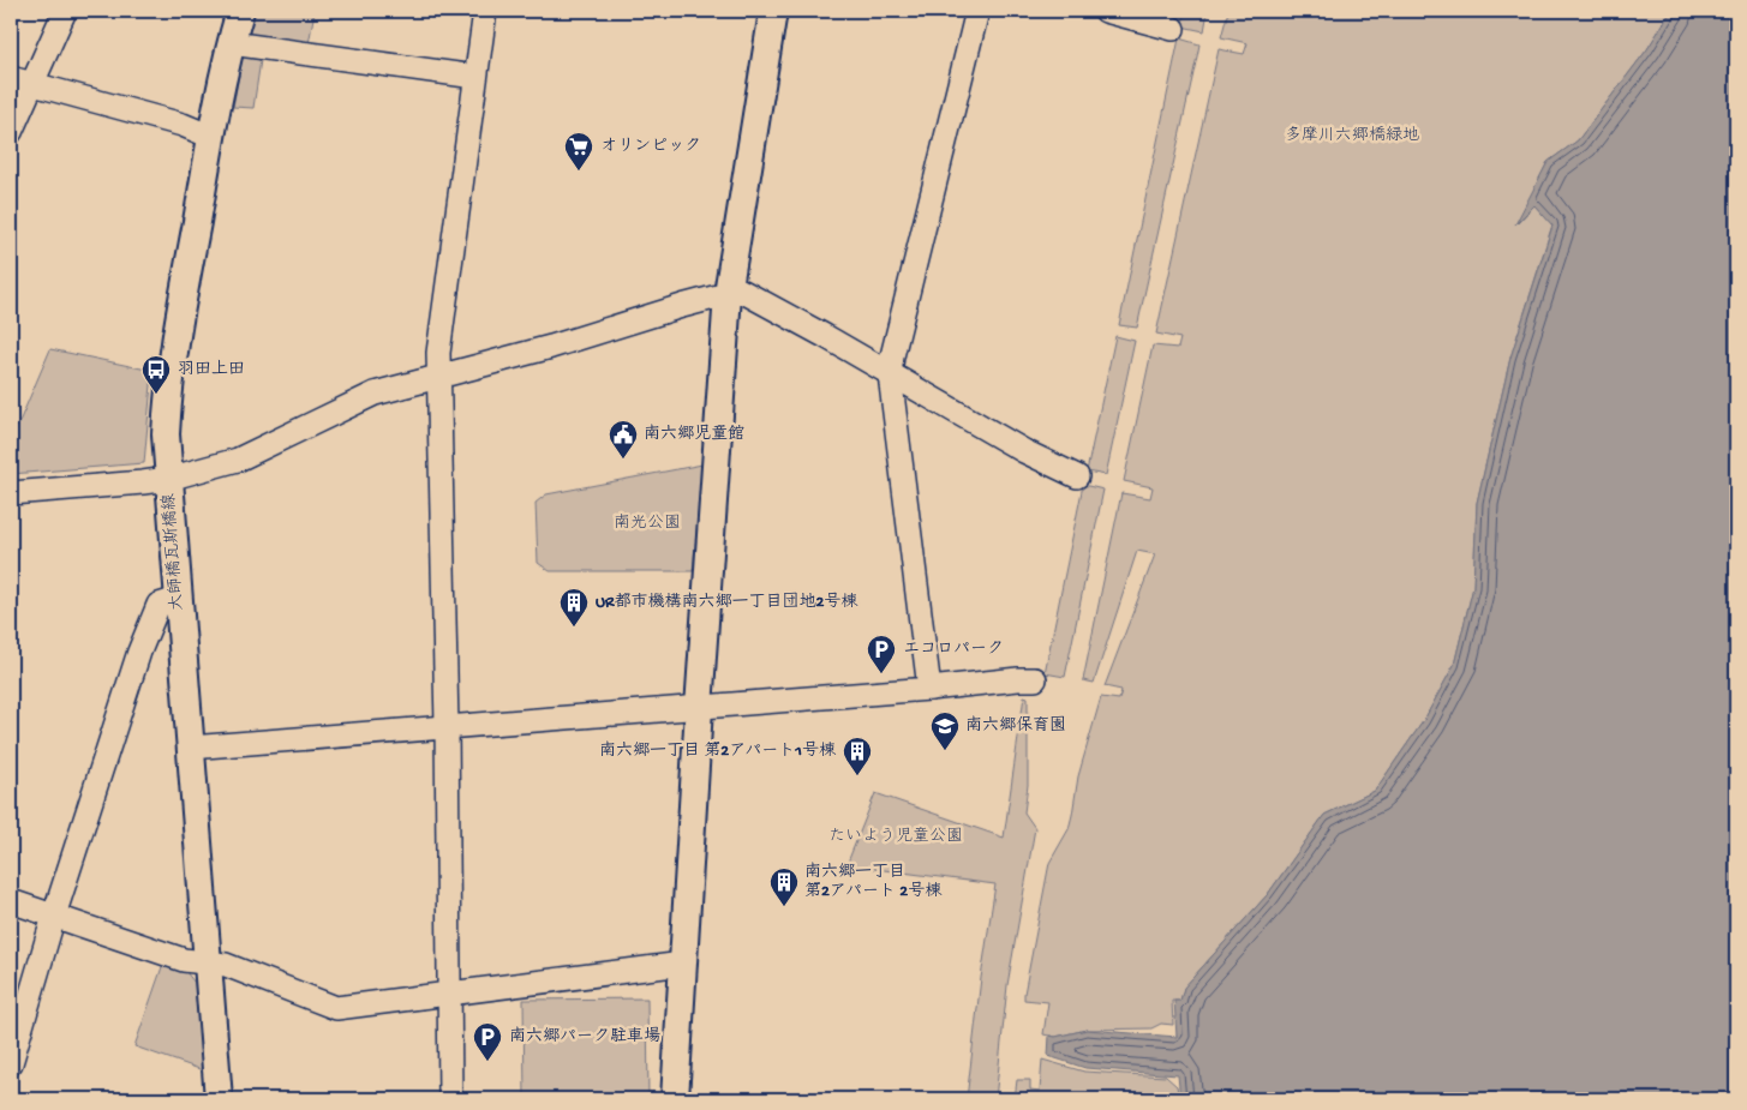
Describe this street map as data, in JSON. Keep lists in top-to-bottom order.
{
  "streets": {
    "street": ["大師橋瓦斯橋線"]
  },
  "parks": ["多摩川六郷橋緑地", "南光公園", "たいよう児童公園"],
  "places": {
    "supermarket": ["オリンピック"],
    "bus stop": ["羽田上田"],
    "public building": ["南六郷児童館"],
    "building": ["UR都市機構南六郷一丁目団地2号棟", "南六郷一丁目 第2アパート1号棟", "南六郷一丁目 第2アパート 2号棟"],
    "parking": ["エコロパーク", "南六郷パーク駐車場"],
    "school or university": ["南六郷保育園"]
  }
}
